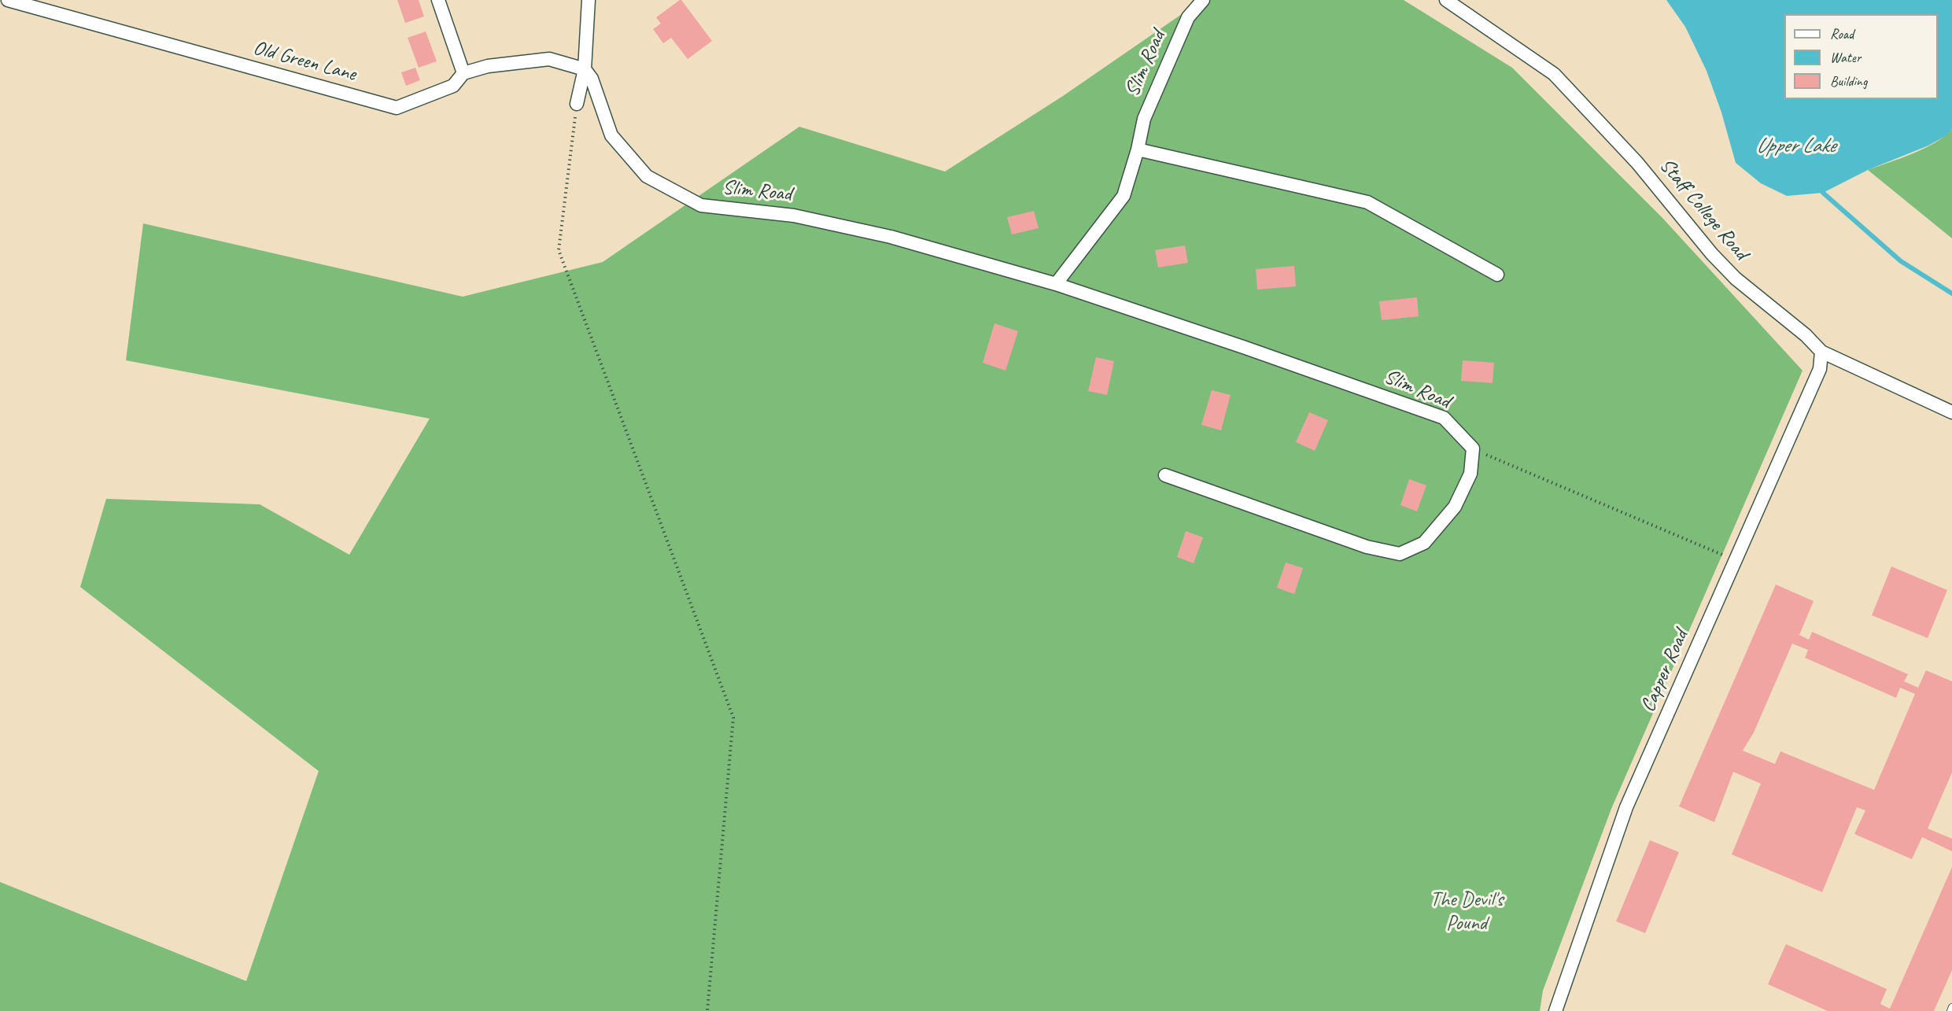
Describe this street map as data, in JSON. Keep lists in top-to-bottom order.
{
  "streets": {
    "street": [
      "Old Green Lane",
      "Slim Road",
      "Staff College Road",
      "Capper Road"
    ]
  },
  "crossings": [
    ["Old Green Lane", "Slim Road"],
    ["Staff College Road", "Capper Road"]
  ],
  "water": ["Upper Lake"],
  "parks": ["The Devil's Pound"],
  "legend": ["Road", "Water", "Building"]
}
